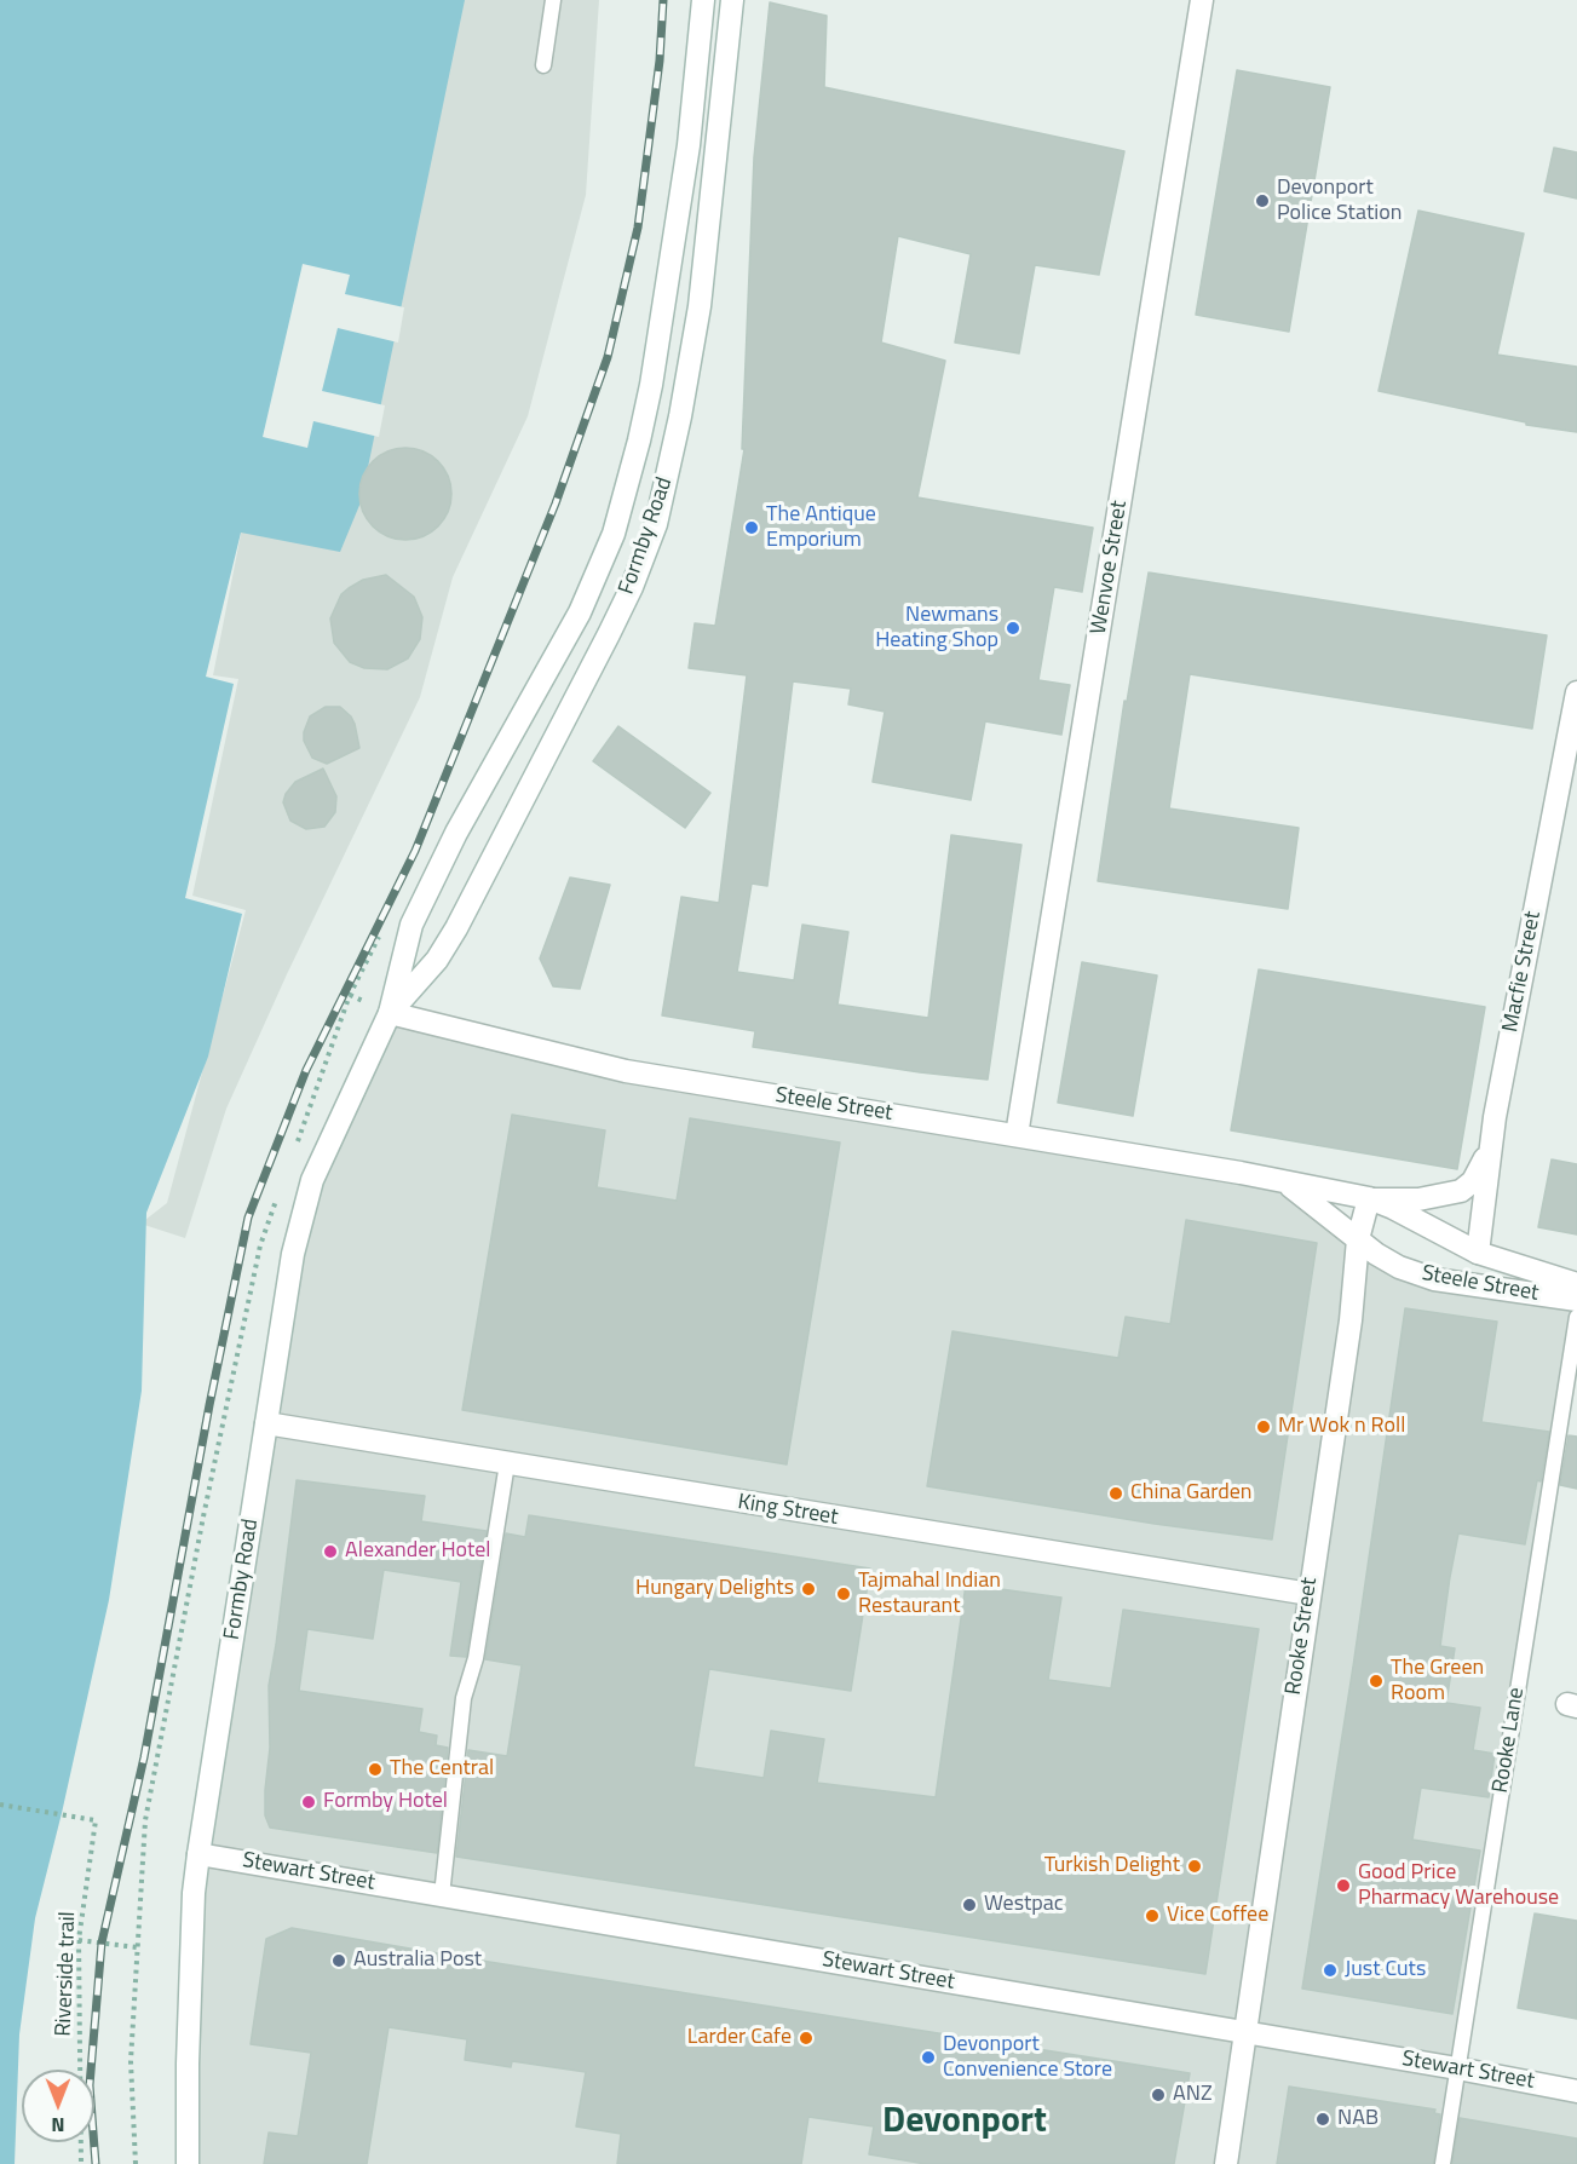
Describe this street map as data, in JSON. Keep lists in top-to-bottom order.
{
  "streets": {
    "street": [
      "Formby Road",
      "Wenvoe Street",
      "Macfie Street",
      "Steele Street",
      "King Street",
      "Rooke Street",
      "Stewart Street"
    ],
    "lane": ["Rooke Lane"],
    "path": ["Riverside trail"]
  },
  "crossings": [
    ["Formby Road", "Steele Street"],
    ["Formby Road", "King Street"],
    ["Formby Road", "Stewart Street"],
    ["Wenvoe Street", "Steele Street"],
    ["Macfie Street", "Steele Street"],
    ["Steele Street", "Rooke Street"],
    ["King Street", "Rooke Street"],
    ["Rooke Street", "Stewart Street"],
    ["Rooke Lane", "Stewart Street"]
  ],
  "districts": ["Devonport"],
  "places": [
    "Devonport Police Station",
    "The Antique Emporium",
    "Newmans Heating Shop",
    "Mr Wok n Roll",
    "China Garden",
    "Alexander Hotel",
    "Hungary Delights",
    "Tajmahal Indian Restaurant",
    "The Green Room",
    "The Central",
    "Formby Hotel",
    "Turkish Delight",
    "Good Price Pharmacy Warehouse",
    "Westpac",
    "Vice Coffee",
    "Australia Post",
    "Just Cuts",
    "Larder Cafe",
    "Devonport Convenience Store",
    "ANZ",
    "NAB"
  ],
  "north": "bottom"
}
